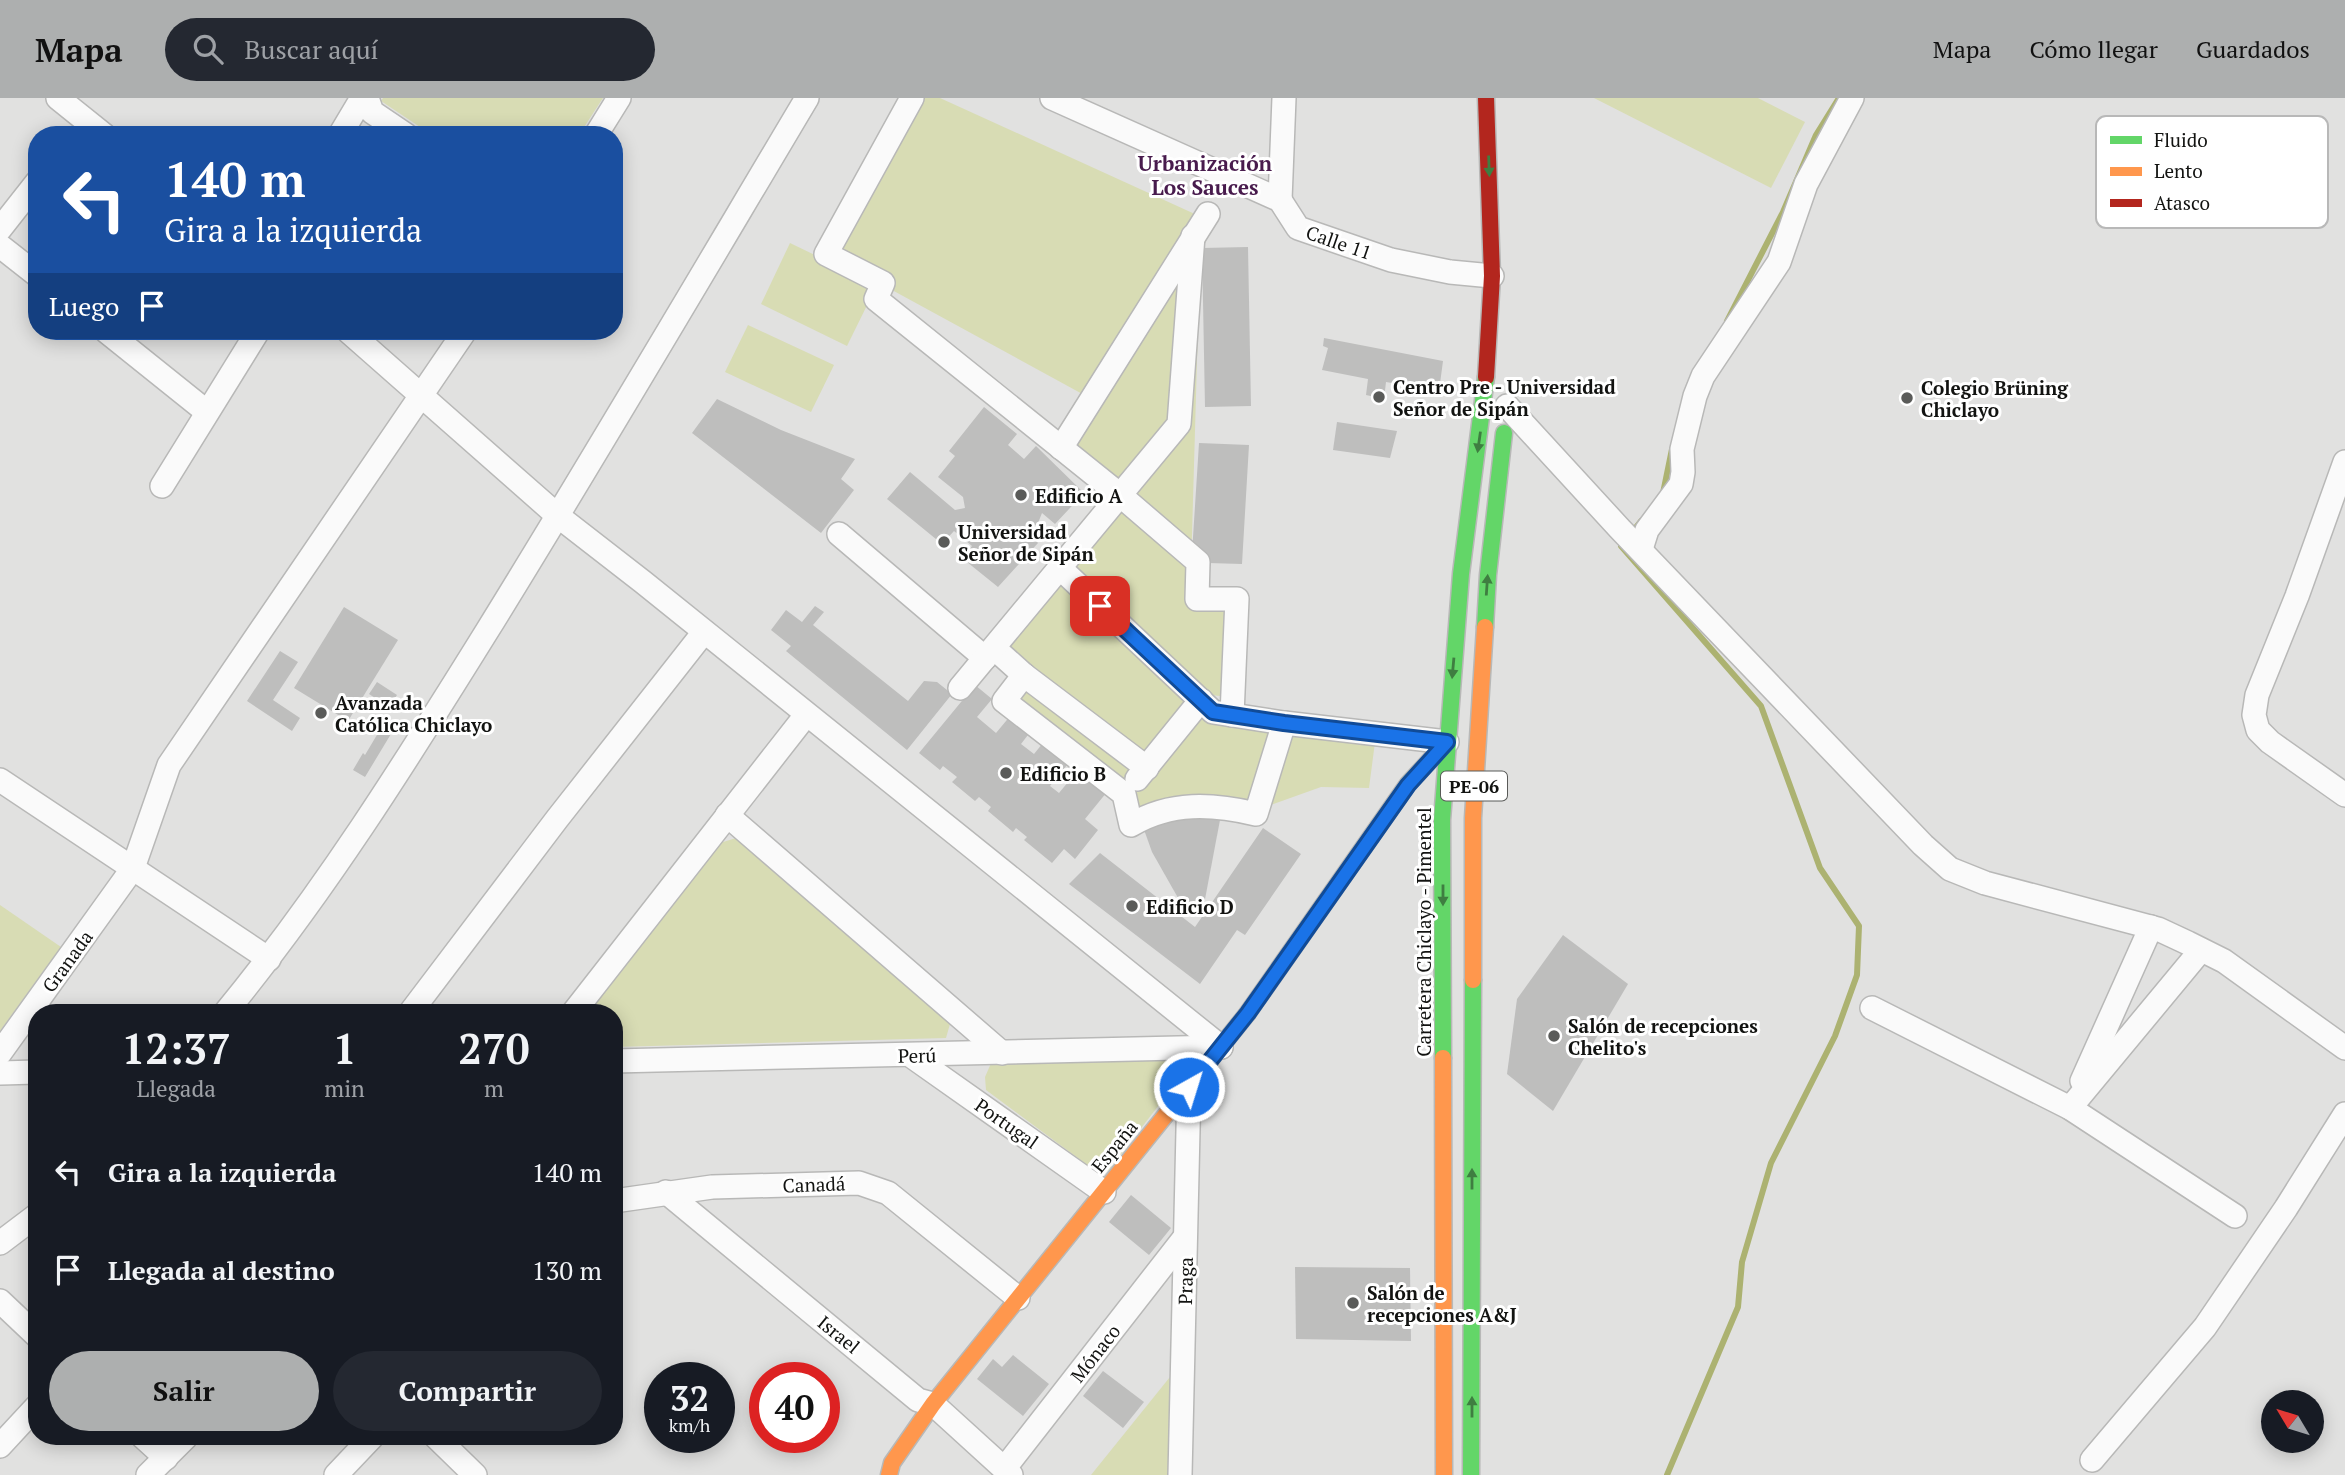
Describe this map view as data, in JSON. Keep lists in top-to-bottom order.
{
  "streets": {
    "main road": ["PE-06", "Carretera Chiclayo - Pimentel", "España"],
    "street": [
      "Calle 11",
      "Granada",
      "Perú",
      "Portugal",
      "Canadá",
      "Praga",
      "Israel",
      "Mónaco"
    ]
  },
  "crossings": [
    ["Calle 11", "Carretera Chiclayo - Pimentel"],
    ["Carretera Chiclayo - Pimentel", "España"],
    ["Perú", "Portugal"],
    ["Perú", "España"],
    ["Portugal", "España"],
    ["España", "Canadá"],
    ["España", "Praga"],
    ["España", "Israel"],
    ["Canadá", "Israel"],
    ["Praga", "Mónaco"],
    ["Israel", "Mónaco"]
  ],
  "districts": ["Urbanización Los Sauces"],
  "places": [
    "Centro Pre - Universidad Señor de Sipán",
    "Colegio Brüning Chiclayo",
    "Edificio A",
    "Universidad Señor de Sipán",
    "Avanzada Católica Chiclayo",
    "Edificio B",
    "Edificio D",
    "Salón de recepciones Chelito's",
    "Salón de recepciones A&J"
  ],
  "legend": ["Fluido", "Lento", "Atasco"],
  "north": "top left",
  "page": {
    "header": "Mapa",
    "search": "Buscar aquí",
    "nav": ["Mapa", "Cómo llegar", "Guardados"],
    "turn": ["140 m", "Gira a la izquierda"],
    "then": "Luego",
    "eta": [
      "12:37",
      "Llegada",
      "1",
      "min",
      "270",
      "m"
    ],
    "list": [
      {
        "name": "Gira a la izquierda",
        "value": "140 m"
      },
      {
        "name": "Llegada al destino",
        "value": "130 m"
      }
    ],
    "buttons": ["Salir", "Compartir"],
    "speed": "32 km/h",
    "limit": "40"
  }
}
